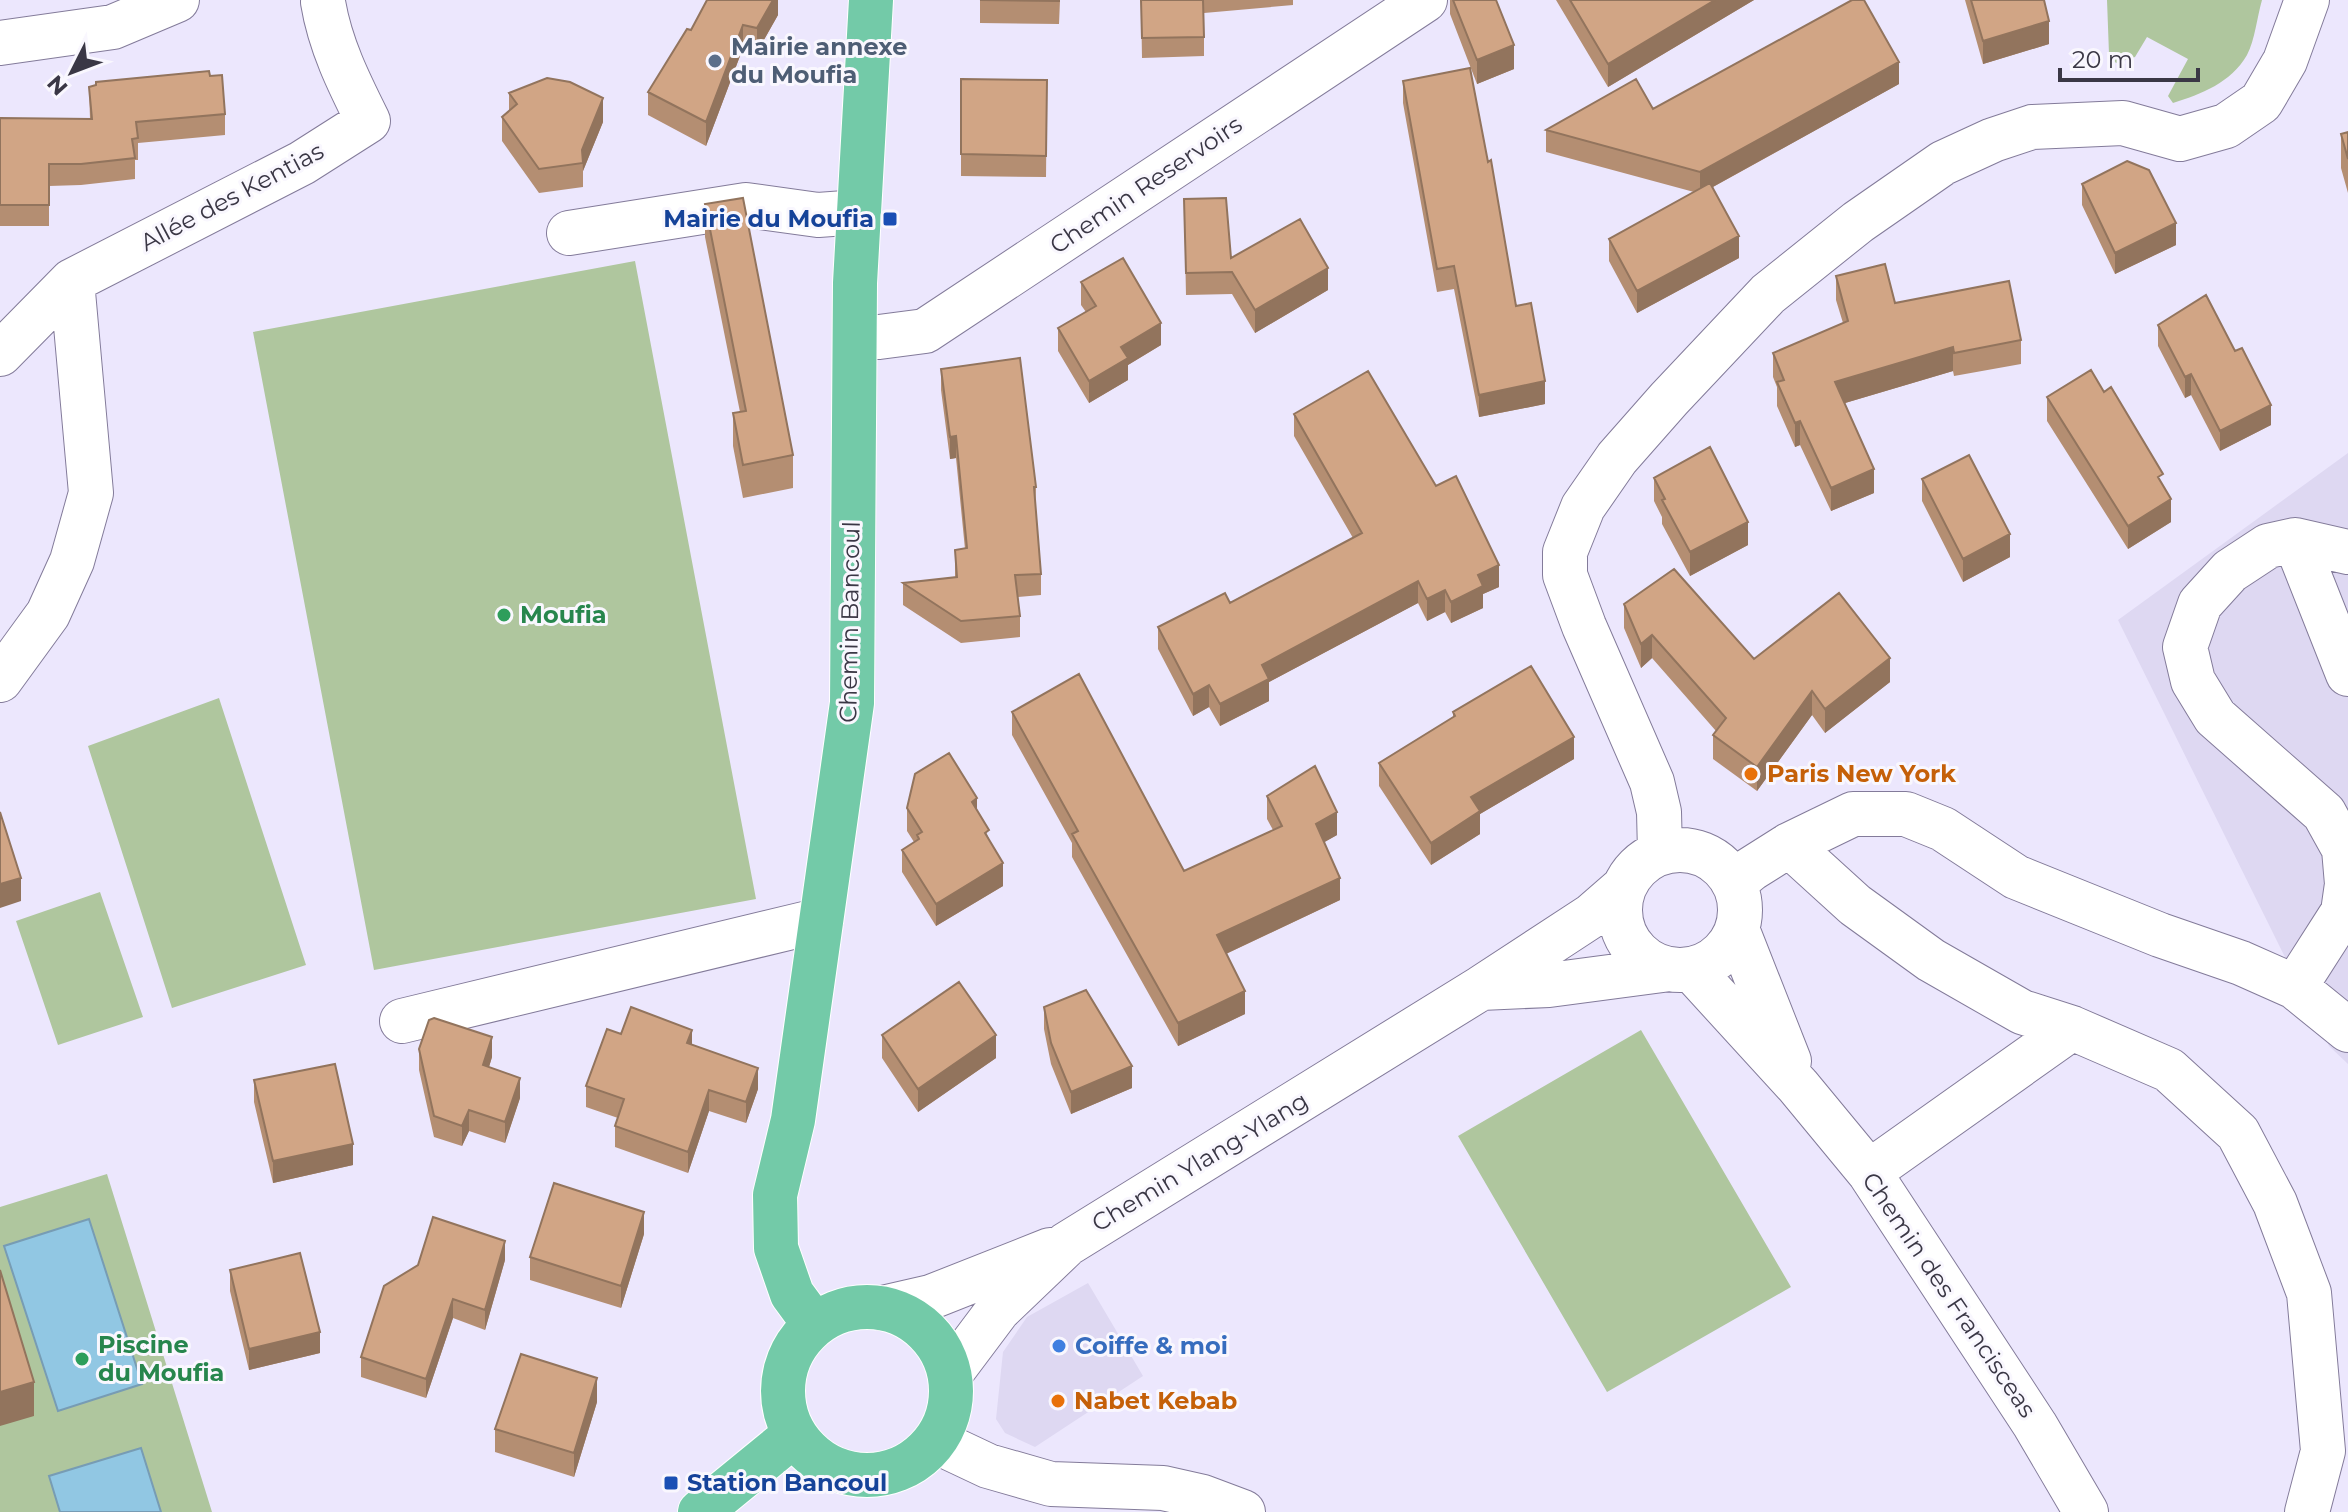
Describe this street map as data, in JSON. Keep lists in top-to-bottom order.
{
  "streets": {
    "main road": ["Chemin Bancoul"],
    "street": [
      "Chemin Reservoirs",
      "Allée des Kentias",
      "Chemin Ylang-Ylang",
      "Chemin des Francisceas"
    ]
  },
  "crossings": [
    ["Chemin Reservoirs", "Chemin Bancoul"],
    ["Chemin Bancoul", "Chemin Ylang-Ylang"],
    ["Chemin Ylang-Ylang", "Chemin des Francisceas"]
  ],
  "places": {
    "other": [
      "Mairie annexe du Moufia",
      "Moufia",
      "Paris New York",
      "Coiffe & moi",
      "Piscine du Moufia",
      "Nabet Kebab"
    ],
    "transit": ["Mairie du Moufia", "Station Bancoul"]
  },
  "scale_bar": "20 m",
  "north": "bottom left"
}
